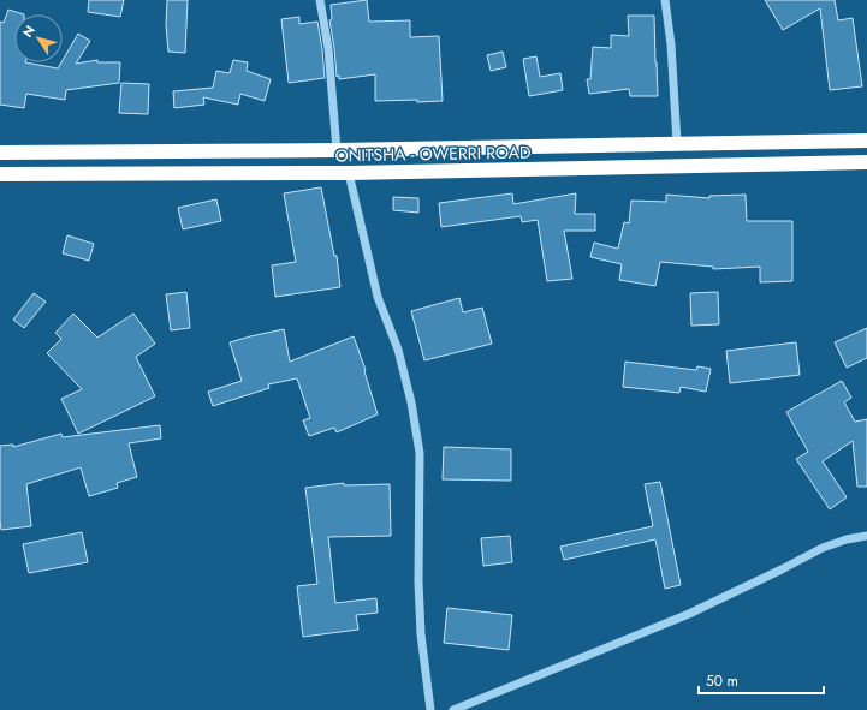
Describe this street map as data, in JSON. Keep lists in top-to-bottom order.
{
  "streets": {
    "highway": ["ONITSHA - OWERRI ROAD"]
  },
  "scale_bar": "50 m",
  "north": "top left"
}
